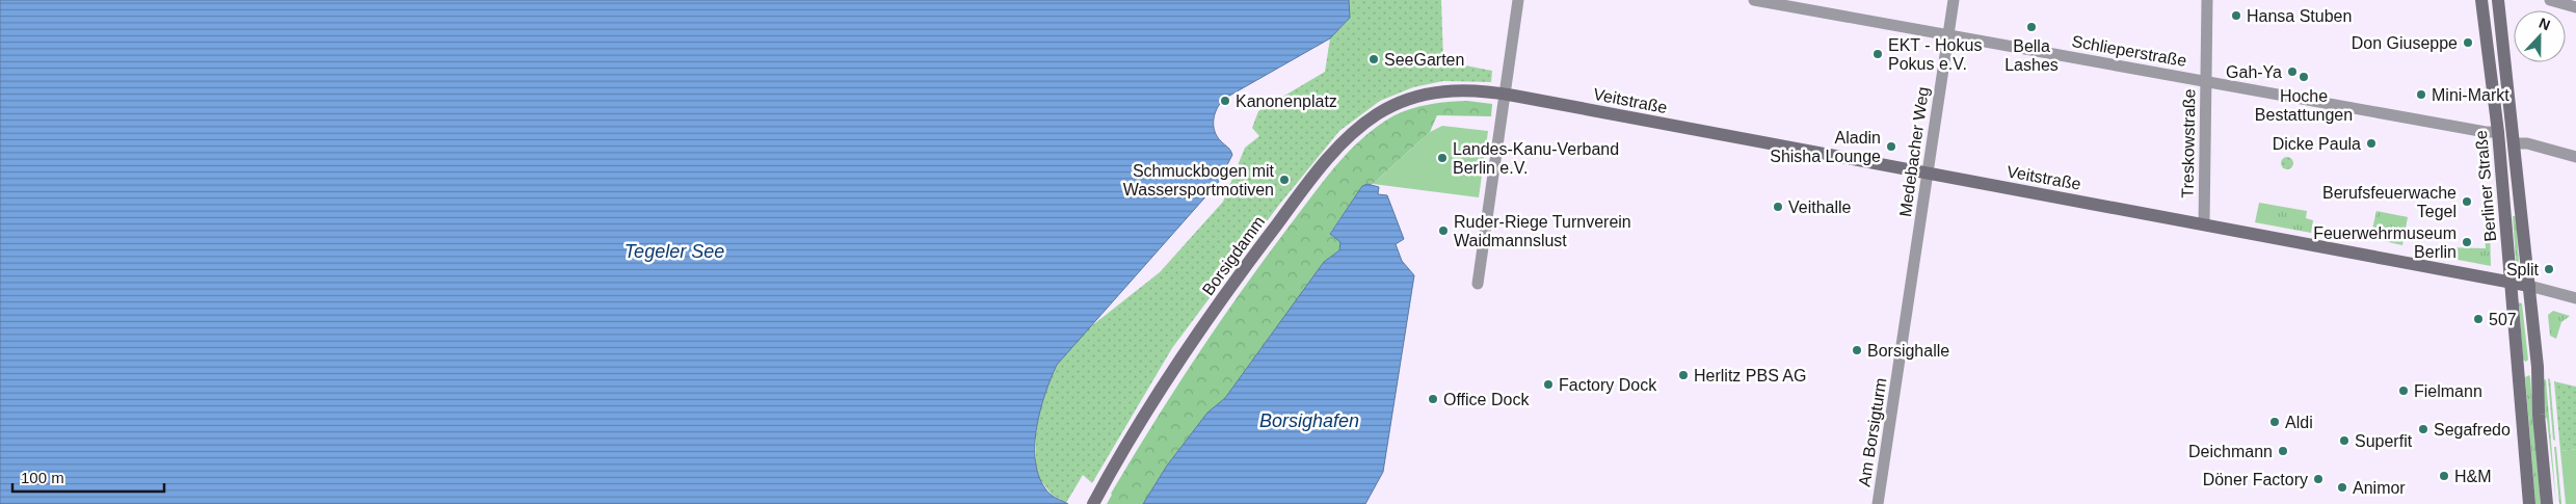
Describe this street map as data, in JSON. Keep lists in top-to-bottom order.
{
  "streets": {
    "street": [
      "Schlieperstraße",
      "Veitstraße",
      "Treskowstraße",
      "Medebacher Weg",
      "Berliner Straße",
      "Borsigdamm",
      "Am Borsigturm"
    ]
  },
  "crossings": [
    ["Schlieperstraße", "Treskowstraße"],
    ["Schlieperstraße", "Medebacher Weg"],
    ["Schlieperstraße", "Berliner Straße"],
    ["Veitstraße", "Treskowstraße"],
    ["Veitstraße", "Medebacher Weg"],
    ["Veitstraße", "Berliner Straße"],
    ["Veitstraße", "Borsigdamm"],
    ["Medebacher Weg", "Am Borsigturm"]
  ],
  "water": ["Tegeler See", "Borsighafen"],
  "places": [
    "Hansa Stuben",
    "Bella Lashes",
    "Don Giuseppe",
    "EKT - Hokus Pokus e.V.",
    "SeeGarten",
    "Gah-Ya",
    "Hoche Bestattungen",
    "Mini-Markt",
    "Kanonenplatz",
    "Dicke Paula",
    "Aladin Shisha Lounge",
    "Landes-Kanu-Verband Berlin e.V.",
    "Schmuckbogen mit Wassersportmotiven",
    "Berufsfeuerwache Tegel",
    "Veithalle",
    "Ruder-Riege Turnverein Waidmannslust",
    "Feuerwehrmuseum Berlin",
    "Split",
    "507",
    "Borsighalle",
    "Herlitz PBS AG",
    "Factory Dock",
    "Fielmann",
    "Office Dock",
    "Aldi",
    "Segafredo",
    "Superfit",
    "Deichmann",
    "H&M",
    "Döner Factory",
    "Animor"
  ],
  "scale_bar": "100 m",
  "north": "top"
}
